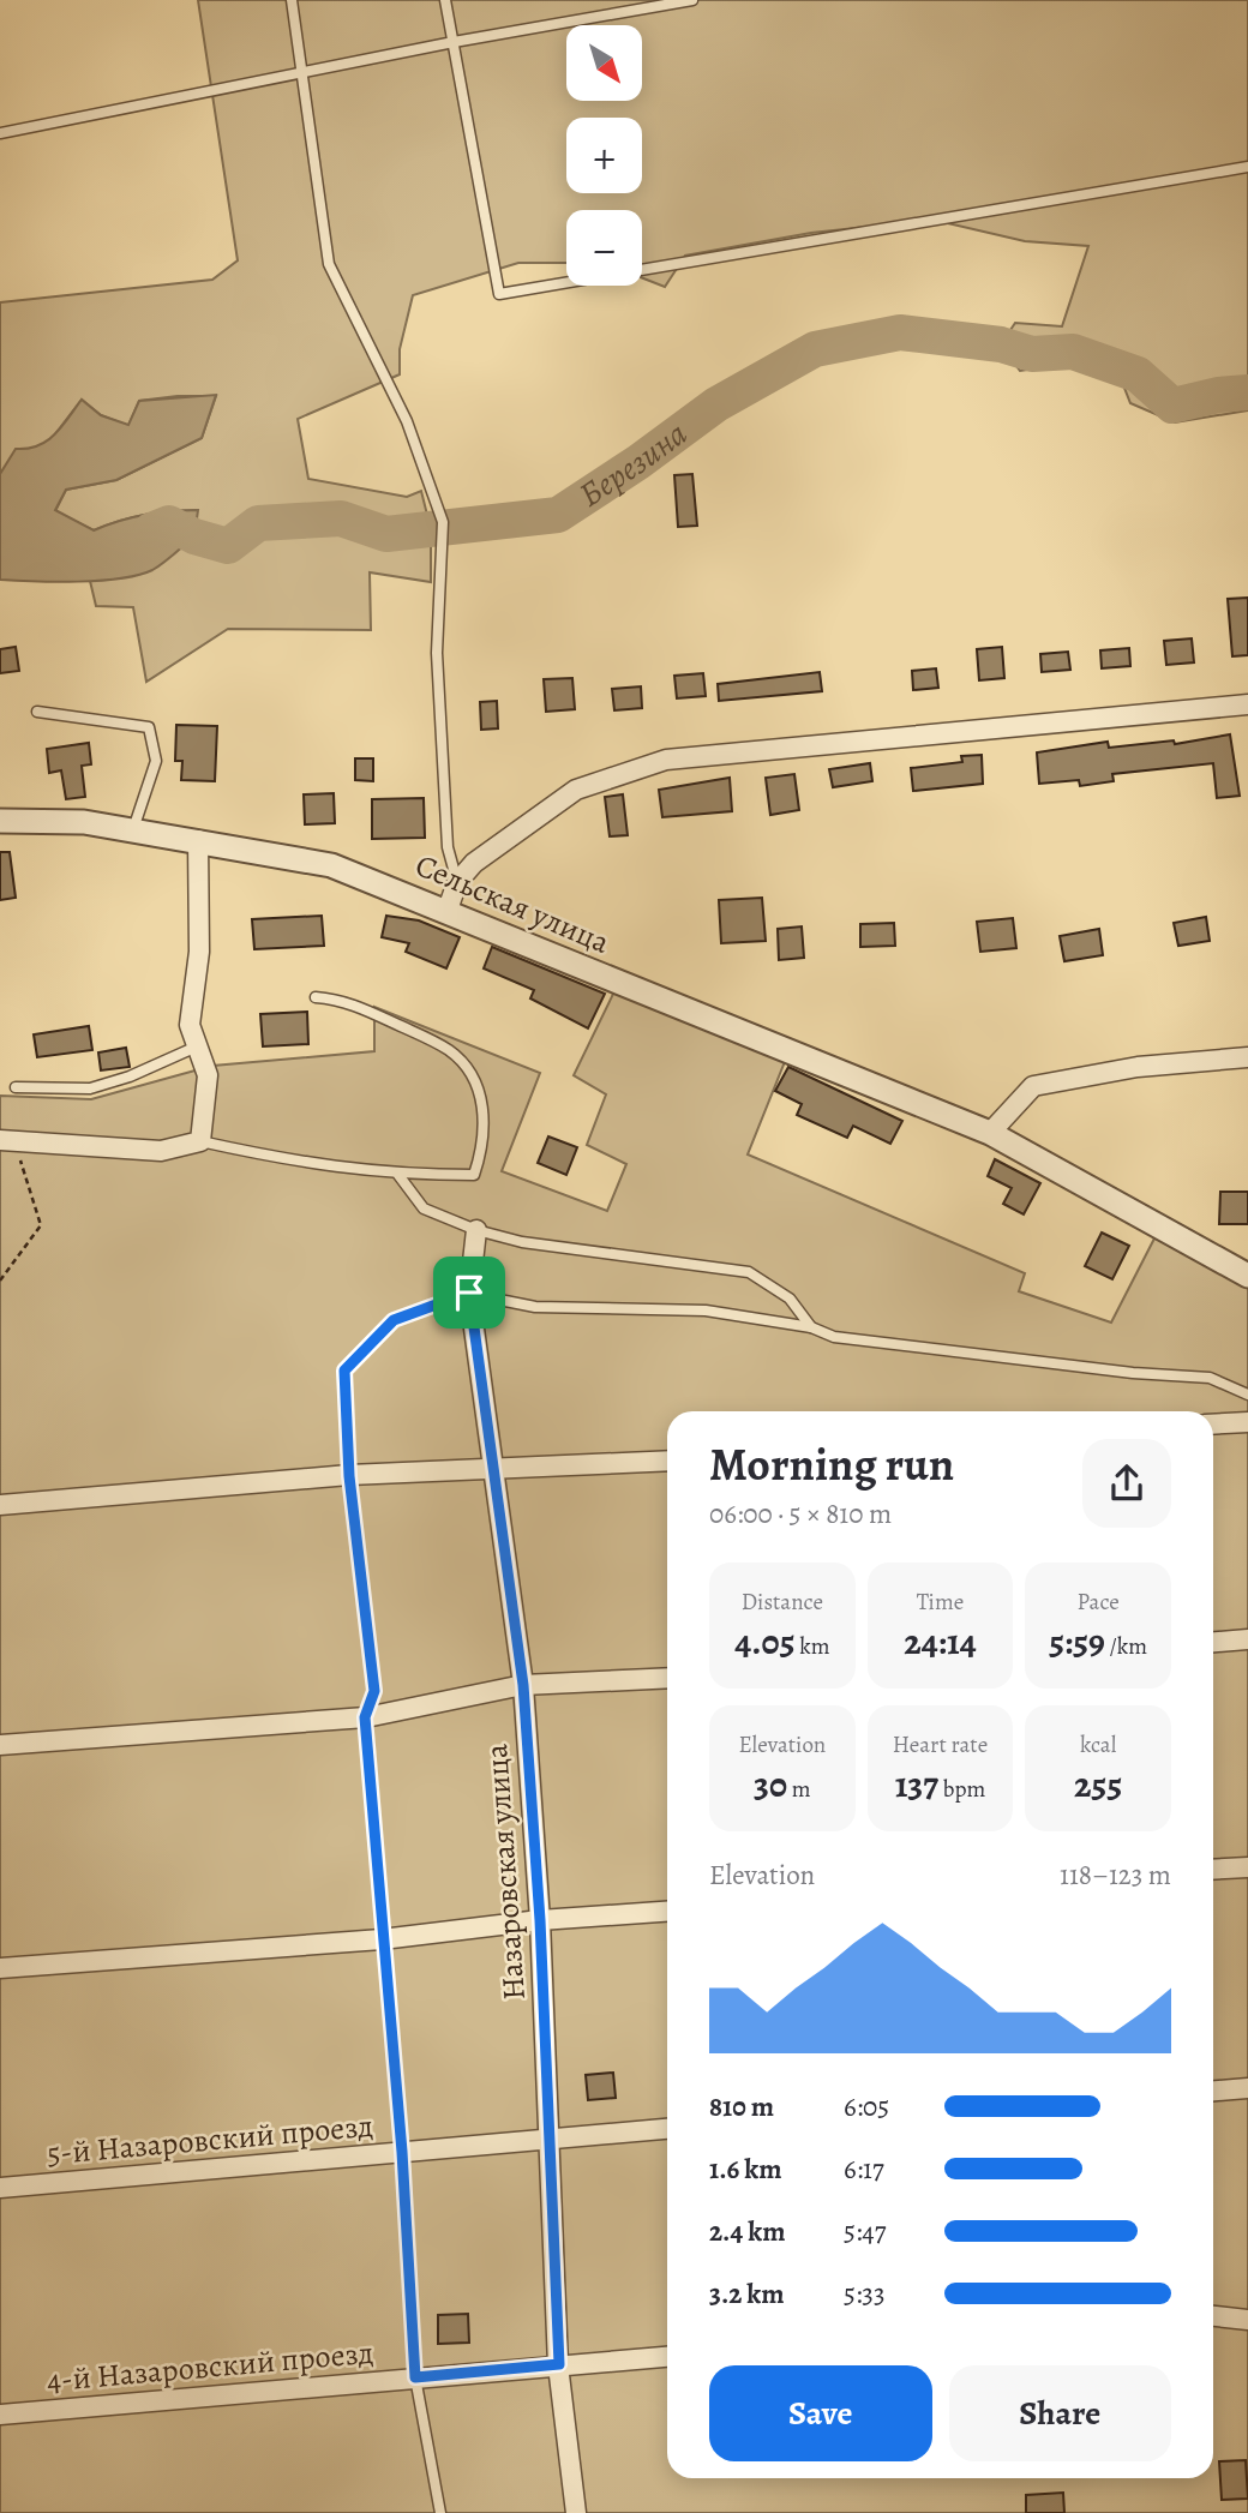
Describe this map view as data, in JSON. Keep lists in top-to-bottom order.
{
  "streets": {
    "street": [
      "Сельская улица",
      "Назаровская улица",
      "5-й Назаровский проезд",
      "4-й Назаровский проезд"
    ]
  },
  "crossings": [
    ["Назаровская улица", "5-й Назаровский проезд"],
    ["Назаровская улица", "4-й Назаровский проезд"]
  ],
  "water": ["Березина"],
  "north": "bottom right",
  "page": {
    "map_buttons": ["+", "−"],
    "heading": ["Morning run", "06:00 · 5 × 810 m"],
    "stats": [
      ["Distance", "4.05 km"],
      ["Time", "24:14"],
      ["Pace", "5:59 /km"],
      ["Elevation", "30 m"],
      ["Heart rate", "137 bpm"],
      ["kcal", "255"]
    ],
    "chart": ["Elevation", "118–123 m"],
    "list": [
      {
        "name": "810 m",
        "note": "6:05"
      },
      {
        "name": "1.6 km",
        "note": "6:17"
      },
      {
        "name": "2.4 km",
        "note": "5:47"
      },
      {
        "name": "3.2 km",
        "note": "5:33"
      }
    ],
    "buttons": ["Save", "Share"]
  }
}
